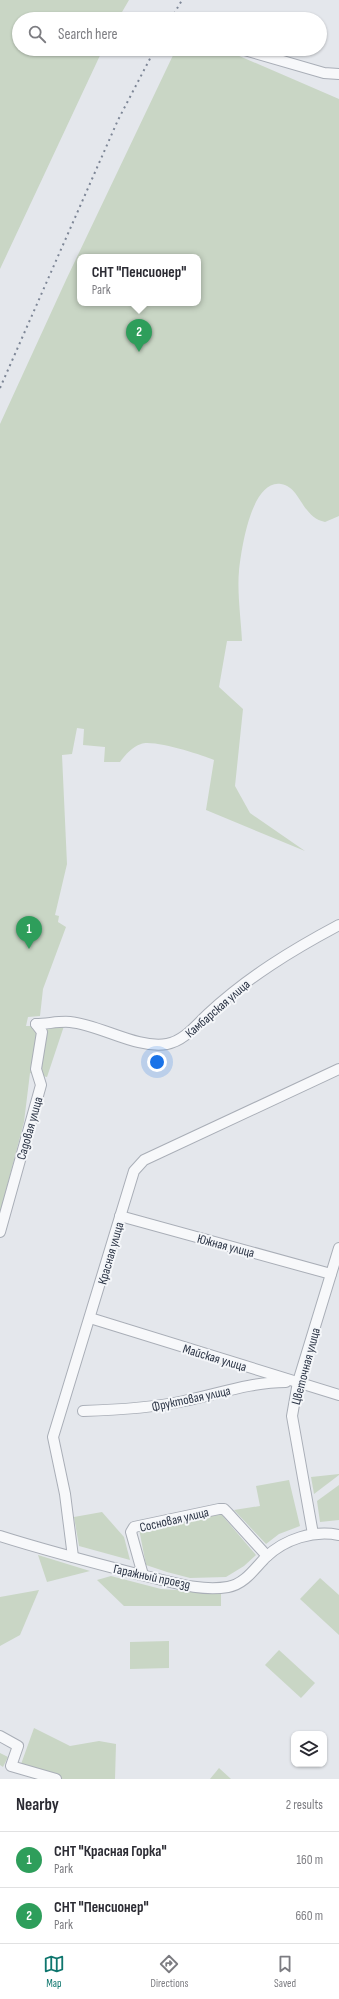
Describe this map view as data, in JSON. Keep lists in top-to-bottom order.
{
  "streets": {
    "street": [
      "Камбарская улица",
      "Садовая улица",
      "Южная улица",
      "Красная улица",
      "Майская улица",
      "Цветочная улица",
      "Фруктовая улица",
      "Сосновая улица",
      "Гаражный проезд"
    ]
  },
  "crossings": [
    ["Камбарская улица", "Садовая улица"],
    ["Южная улица", "Красная улица"],
    ["Южная улица", "Цветочная улица"],
    ["Красная улица", "Майская улица"],
    ["Красная улица", "Гаражный проезд"],
    ["Майская улица", "Цветочная улица"],
    ["Майская улица", "Фруктовая улица"],
    ["Цветочная улица", "Фруктовая улица"],
    ["Цветочная улица", "Гаражный проезд"],
    ["Сосновая улица", "Гаражный проезд"]
  ],
  "page": {
    "search": "Search here",
    "popup": ["СНТ \"Пенсионер\"", "Park"],
    "pins": ["2", "1"],
    "heading": ["Nearby", "2 results"],
    "list": [
      {
        "mark": "1",
        "name": "СНТ \"Красная Горка\"",
        "note": "Park",
        "value": "160 m"
      },
      {
        "mark": "2",
        "name": "СНТ \"Пенсионер\"",
        "note": "Park",
        "value": "660 m"
      }
    ],
    "nav": ["Map", "Directions", "Saved"]
  }
}
